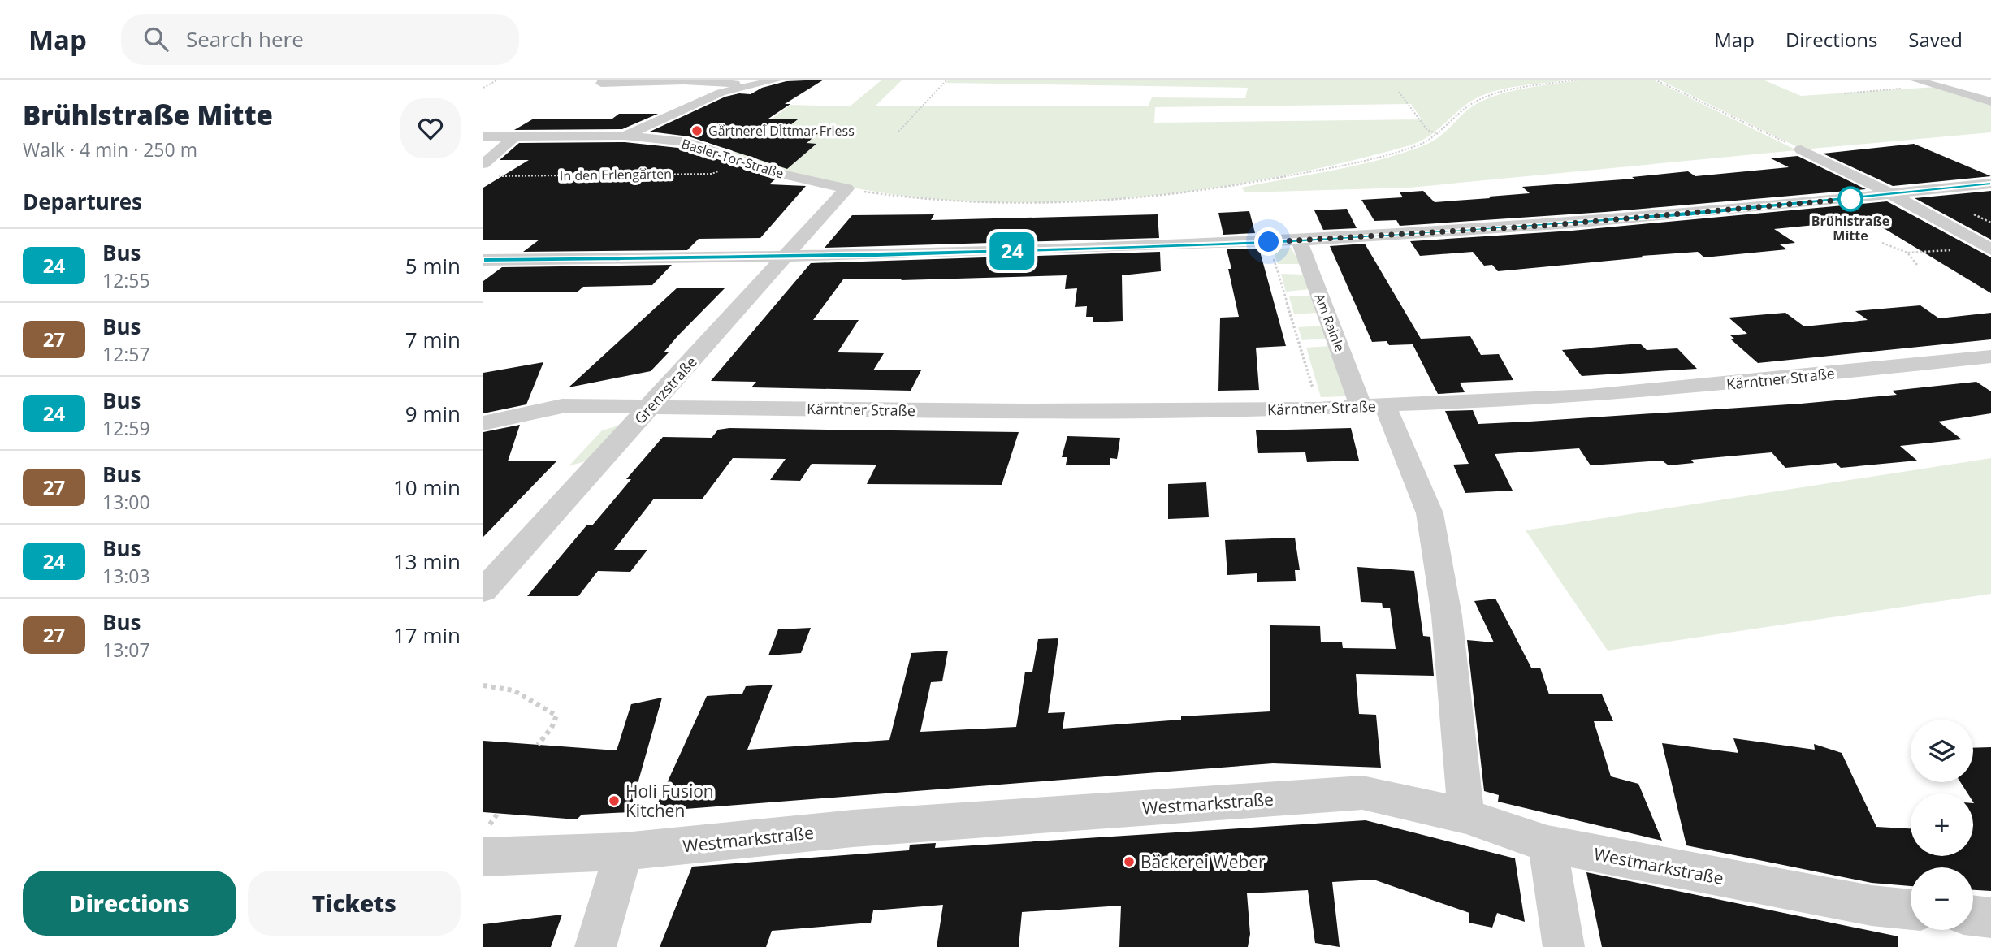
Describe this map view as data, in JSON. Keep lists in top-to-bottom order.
{
  "streets": {
    "street": [
      "Basler-Tor-Straße",
      "Am Rainle",
      "Kärntner Straße",
      "Grenzstraße",
      "Westmarkstraße"
    ],
    "path": ["In den Erlengärten"]
  },
  "crossings": [
    ["Basler-Tor-Straße", "In den Erlengärten"],
    ["Basler-Tor-Straße", "Grenzstraße"],
    ["Am Rainle", "Kärntner Straße"],
    ["Am Rainle", "Westmarkstraße"],
    ["Kärntner Straße", "Grenzstraße"]
  ],
  "places": [
    "Gärtnerei Dittmar Friess",
    "Brühlstraße Mitte",
    "Holi Fusion Kitchen",
    "Bäckerei Weber"
  ],
  "lines": ["bus line 24"],
  "page": {
    "header": "Map",
    "search": "Search here",
    "nav": ["Map", "Directions", "Saved"],
    "heading": [
      ["Brühlstraße Mitte", "Walk · 4 min · 250 m"],
      "Departures"
    ],
    "on_map": "24",
    "list": [
      {
        "mark": "24",
        "name": "Bus",
        "note": "12:55",
        "value": "5 min"
      },
      {
        "mark": "27",
        "name": "Bus",
        "note": "12:57",
        "value": "7 min"
      },
      {
        "mark": "24",
        "name": "Bus",
        "note": "12:59",
        "value": "9 min"
      },
      {
        "mark": "27",
        "name": "Bus",
        "note": "13:00",
        "value": "10 min"
      },
      {
        "mark": "24",
        "name": "Bus",
        "note": "13:03",
        "value": "13 min"
      },
      {
        "mark": "27",
        "name": "Bus",
        "note": "13:07",
        "value": "17 min"
      }
    ],
    "map_buttons": ["+", "−"],
    "buttons": ["Directions", "Tickets"]
  }
}
